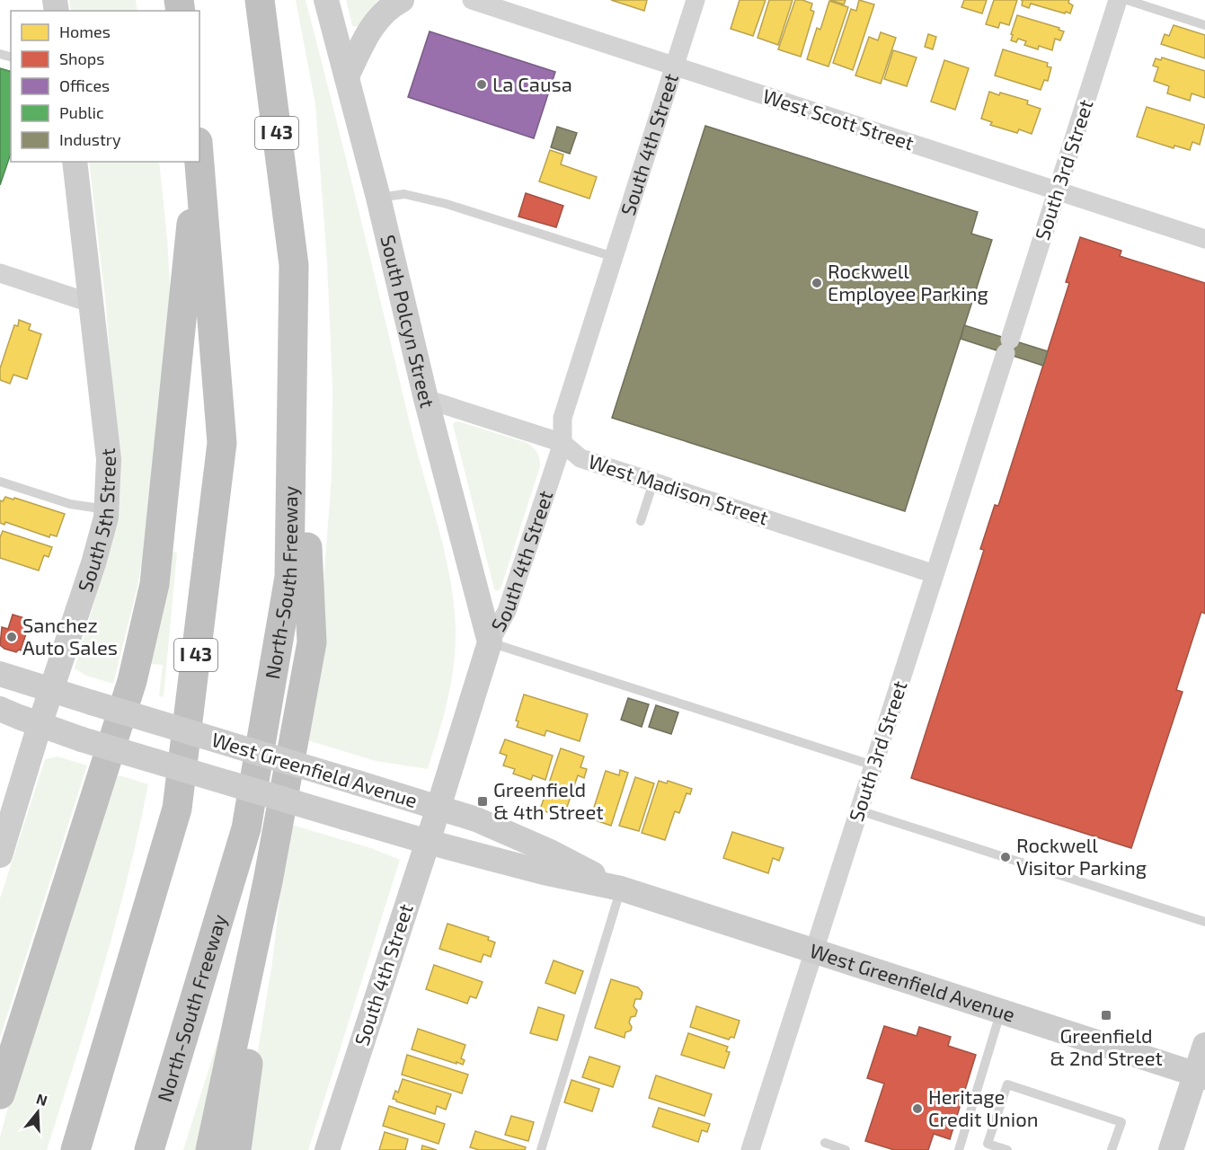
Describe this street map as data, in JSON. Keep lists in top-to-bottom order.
{
  "streets": {
    "highway": ["I 43", "North-South Freeway"],
    "street": [
      "West Scott Street",
      "South 4th Street",
      "South 3rd Street",
      "South Polcyn Street",
      "West Madison Street",
      "South 5th Street",
      "West Greenfield Avenue"
    ]
  },
  "crossings": [
    ["West Scott Street", "South 4th Street"],
    ["West Scott Street", "South 3rd Street"],
    ["South 4th Street", "South Polcyn Street"],
    ["South 4th Street", "West Madison Street"],
    ["South 4th Street", "West Greenfield Avenue"],
    ["South 3rd Street", "West Madison Street"],
    ["South 3rd Street", "West Greenfield Avenue"],
    ["South Polcyn Street", "West Madison Street"],
    ["South 5th Street", "West Greenfield Avenue"]
  ],
  "places": {
    "other": [
      "La Causa",
      "Rockwell Employee Parking",
      "Sanchez Auto Sales",
      "Rockwell Visitor Parking",
      "Heritage Credit Union"
    ],
    "transit": ["Greenfield & 4th Street", "Greenfield & 2nd Street"]
  },
  "legend": [
    "Homes",
    "Shops",
    "Offices",
    "Public",
    "Industry"
  ],
  "north": "top"
}
